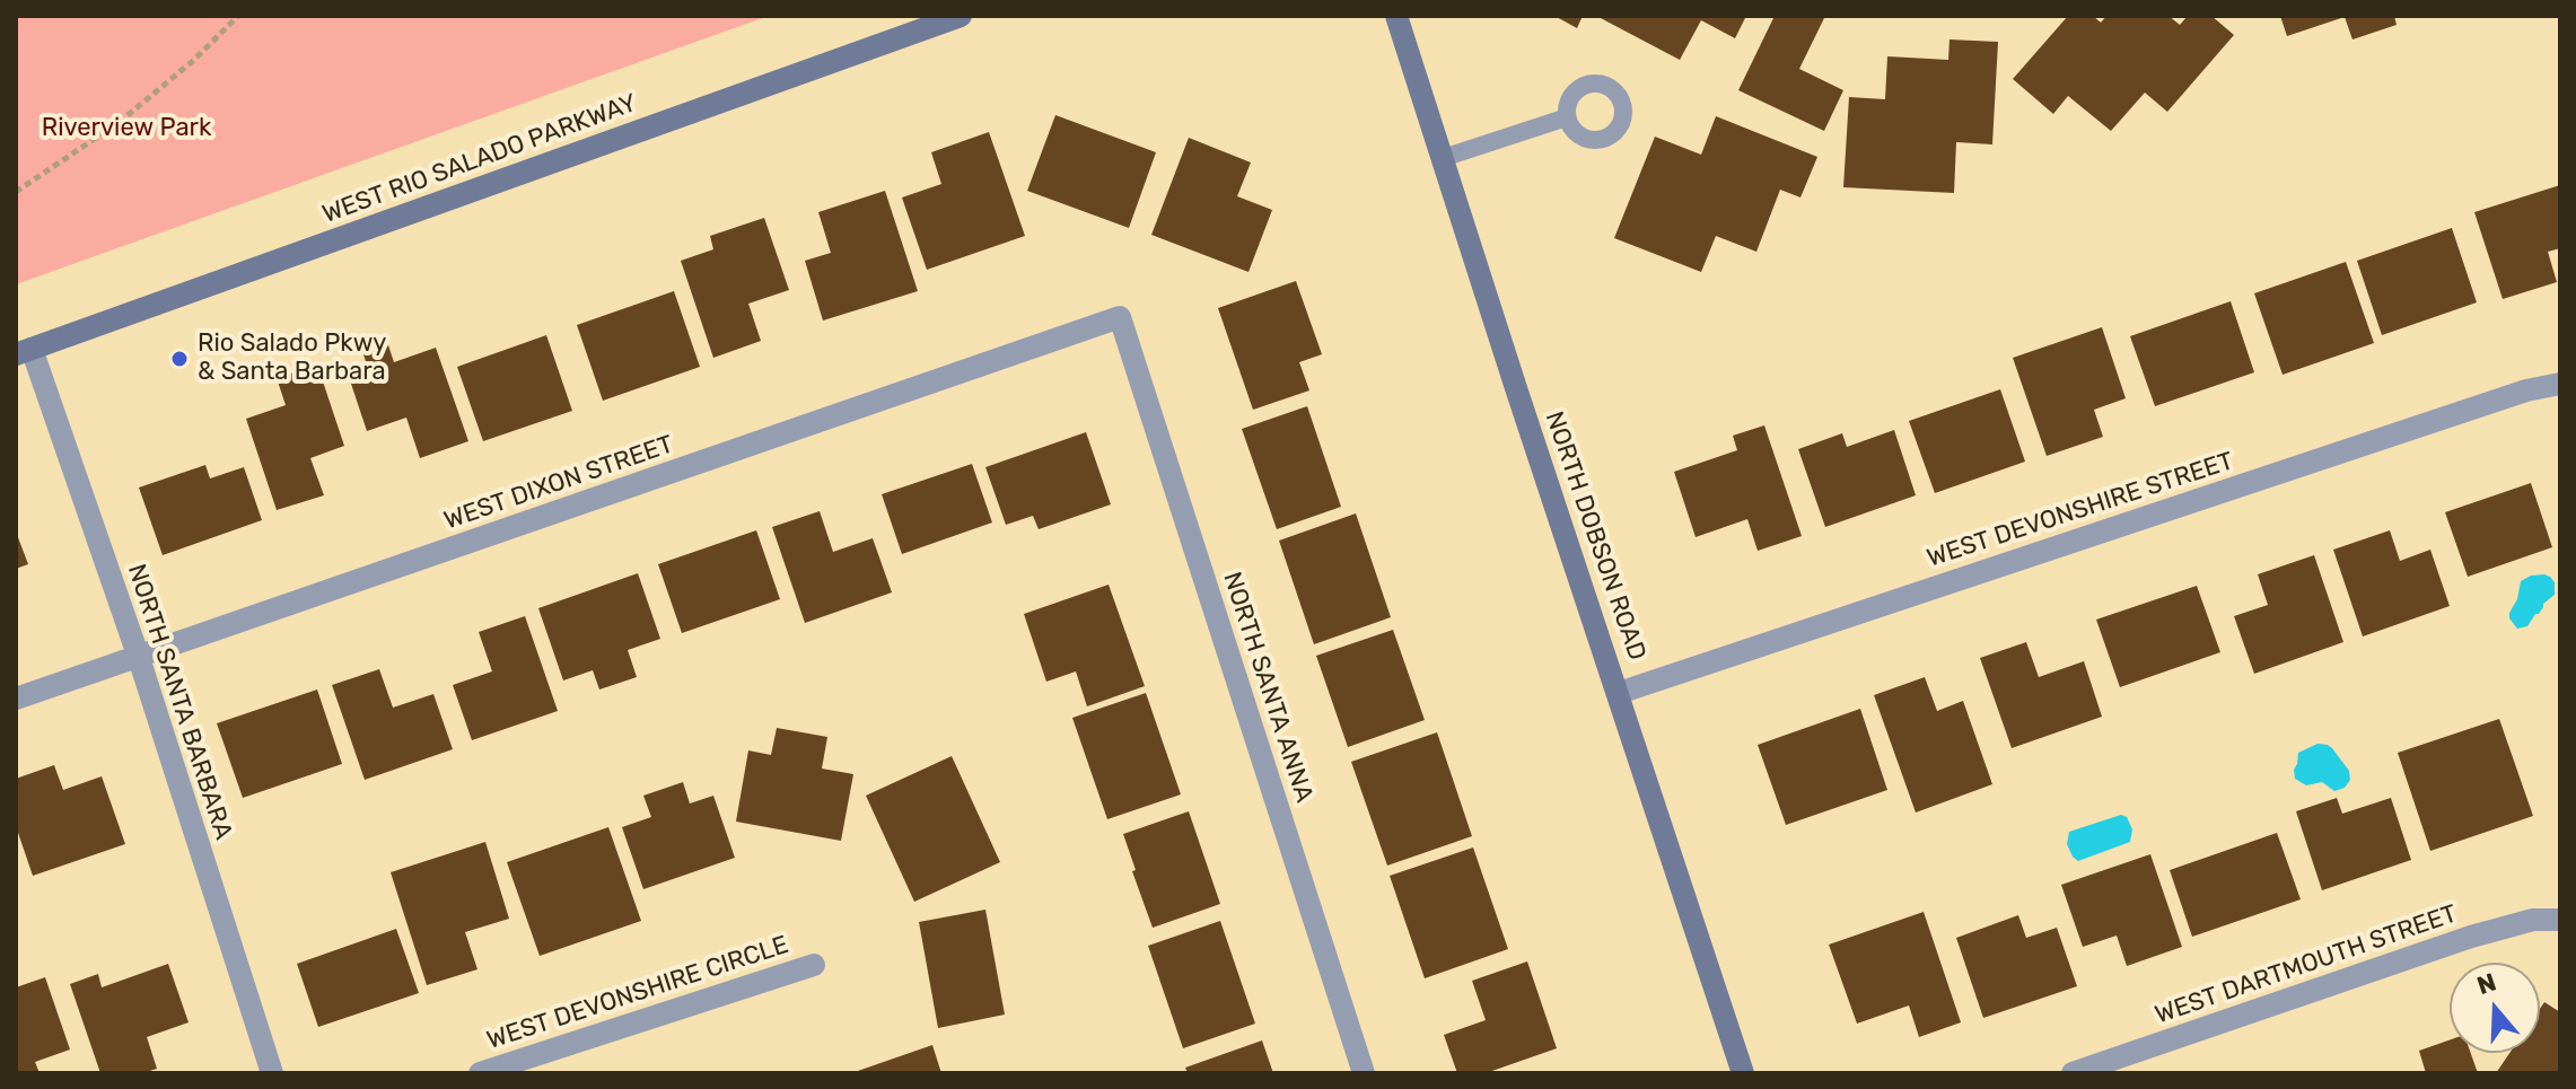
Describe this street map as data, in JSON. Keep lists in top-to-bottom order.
{
  "streets": {
    "main road": ["WEST RIO SALADO PARKWAY", "NORTH DOBSON ROAD"],
    "street": [
      "WEST DIXON STREET",
      "WEST DEVONSHIRE STREET",
      "NORTH SANTA ANNA",
      "NORTH SANTA BARBARA",
      "WEST DARTMOUTH STREET",
      "WEST DEVONSHIRE CIRCLE"
    ]
  },
  "crossings": [
    ["WEST RIO SALADO PARKWAY", "NORTH SANTA BARBARA"],
    ["WEST DIXON STREET", "NORTH SANTA ANNA"],
    ["WEST DIXON STREET", "NORTH SANTA BARBARA"],
    ["WEST DEVONSHIRE STREET", "NORTH DOBSON ROAD"]
  ],
  "parks": ["Riverview Park"],
  "places": ["Rio Salado Pkwy & Santa Barbara"],
  "north": "top"
}
